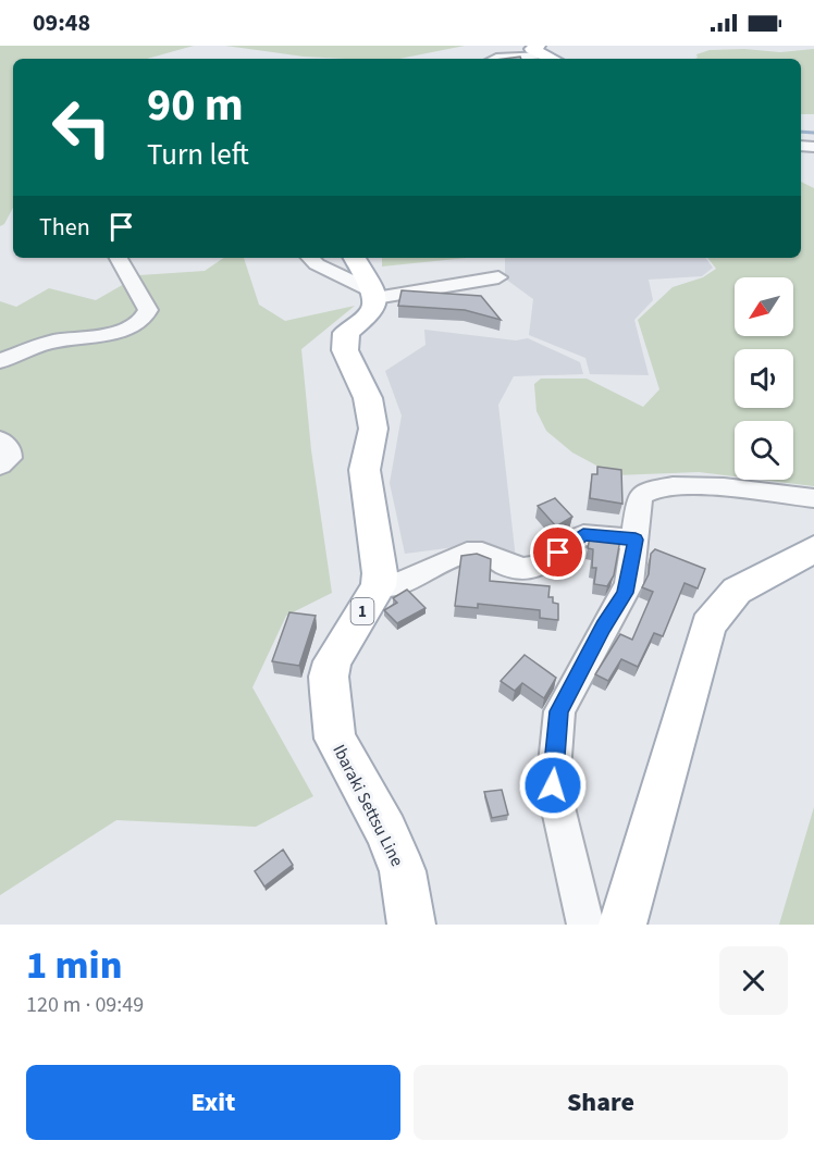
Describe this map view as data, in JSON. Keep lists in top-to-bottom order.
{
  "streets": {
    "main road": ["1", "Ibaraki Settsu Line"]
  },
  "crossings": [
    ["1", "Ibaraki Settsu Line"]
  ],
  "north": "bottom left",
  "page": {
    "status": "09:48",
    "turn": ["90 m", "Turn left"],
    "then": "Then",
    "heading": ["1 min", "120 m · 09:49"],
    "buttons": ["Exit", "Share"]
  }
}
